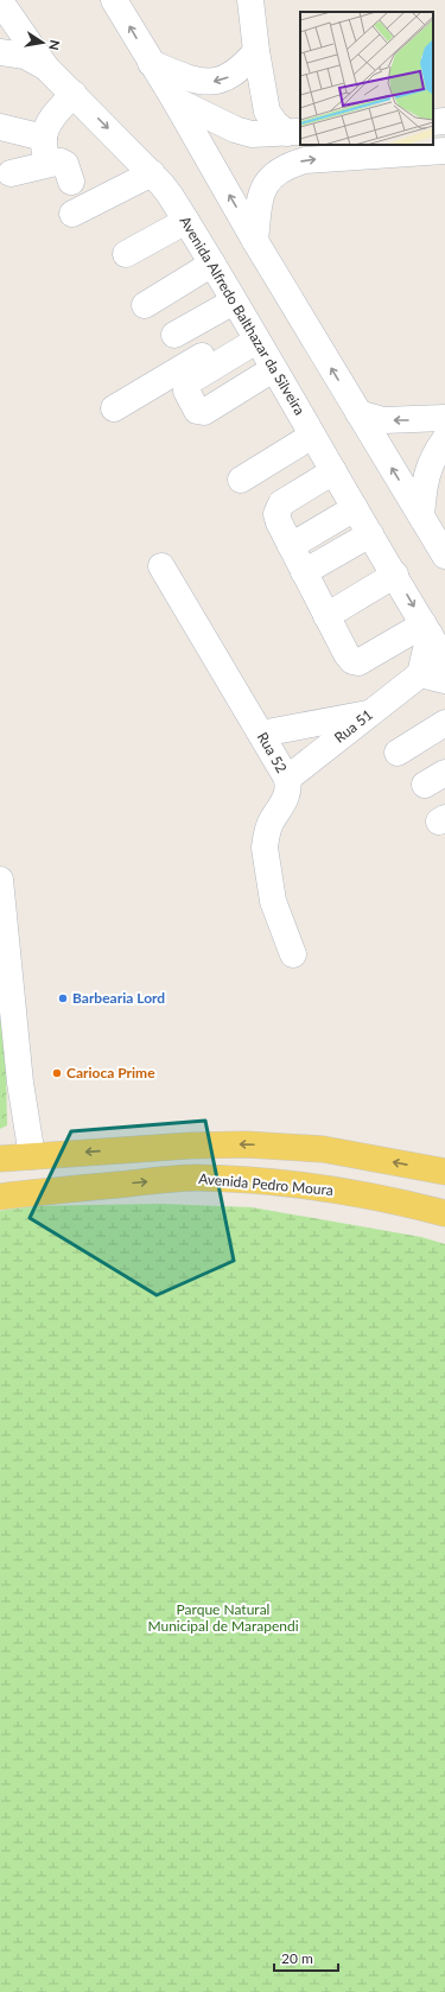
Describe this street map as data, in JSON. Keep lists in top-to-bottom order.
{
  "streets": {
    "main road": ["Avenida Pedro Moura"],
    "street": ["Avenida Alfredo Balthazar da Silveira", "Rua 51", "Rua 52"]
  },
  "crossings": [
    ["Rua 51", "Rua 52"]
  ],
  "parks": ["Parque Natural Municipal de Marapendi"],
  "places": ["Barbearia Lord", "Carioca Prime"],
  "scale_bar": "20 m",
  "north": "right"
}
